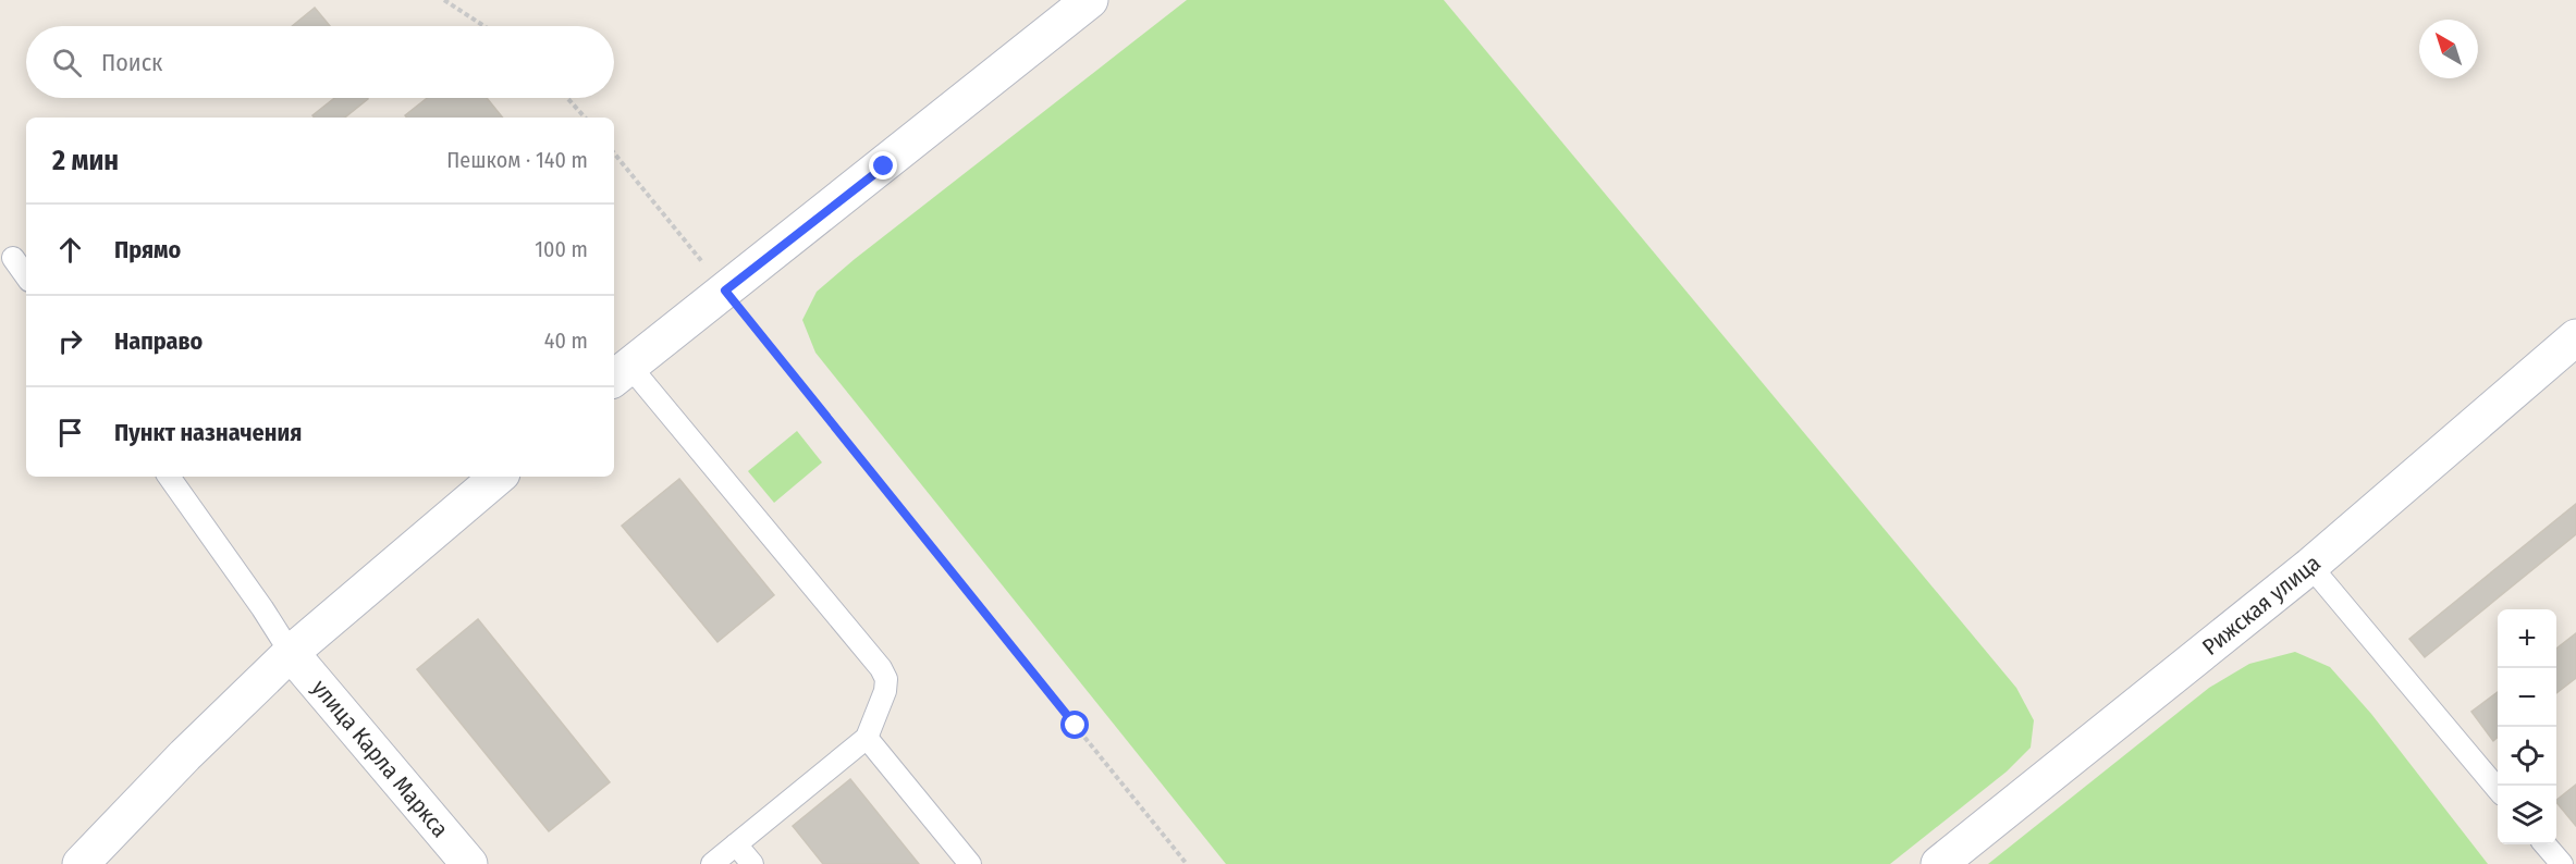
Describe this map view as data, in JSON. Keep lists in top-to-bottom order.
{
  "streets": {
    "main road": ["Рижская улица", "улица Карла Маркса"]
  },
  "north": "top left",
  "page": {
    "search": "Поиск",
    "heading": ["2 мин", "Пешком · 140 m"],
    "list": [
      ["Прямо", "100 m"],
      ["Направо", "40 m"],
      "Пункт назначения"
    ],
    "map_buttons": ["+", "−"]
  }
}
